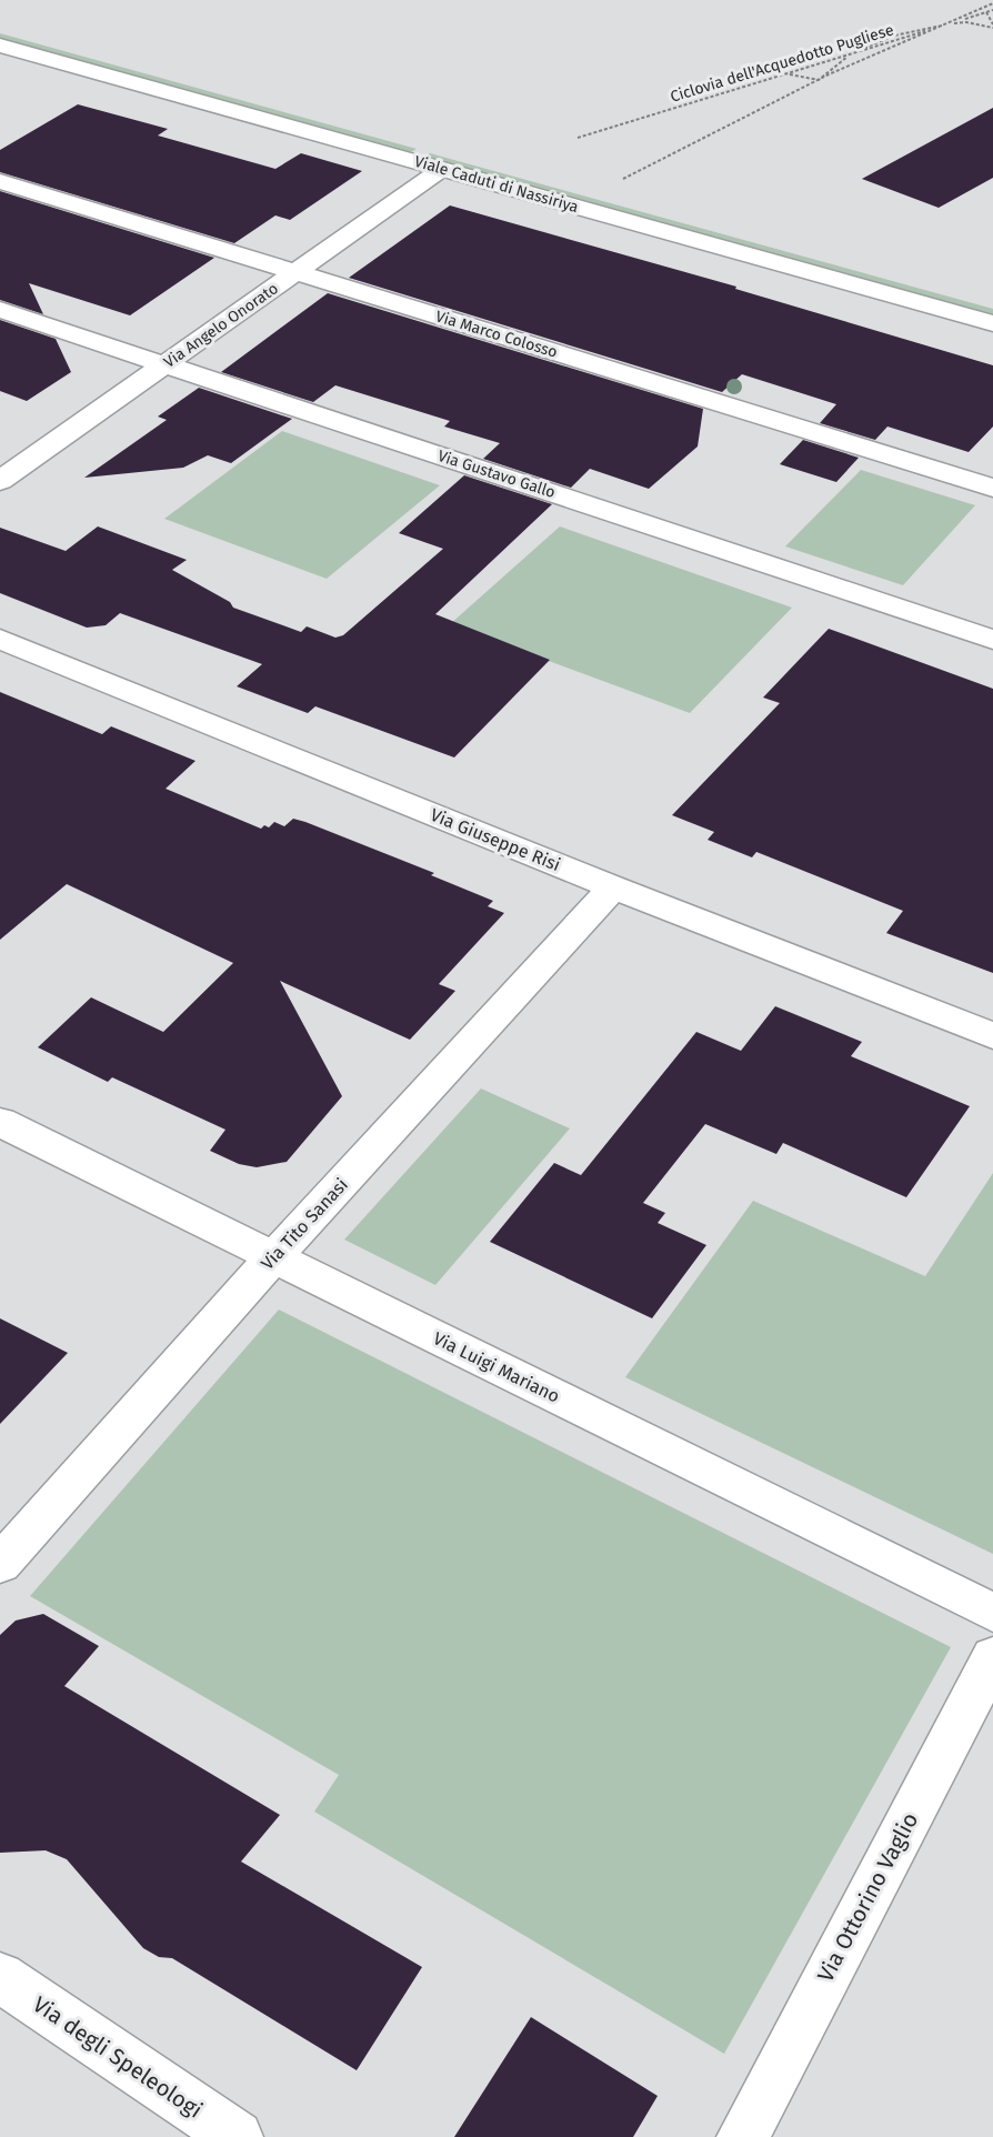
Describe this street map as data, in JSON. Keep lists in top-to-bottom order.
{
  "streets": {
    "street": [
      "Viale Caduti di Nassiriya",
      "Via Angelo Onorato",
      "Via Marco Colosso",
      "Via Gustavo Gallo",
      "Via Giuseppe Risi",
      "Via Tito Sanasi",
      "Via Luigi Mariano",
      "Via Ottorino Vaglio",
      "Via degli Speleologi"
    ],
    "path": ["Ciclovia dell'Acquedotto Pugliese"]
  },
  "crossings": [
    ["Viale Caduti di Nassiriya", "Via Angelo Onorato"],
    ["Via Angelo Onorato", "Via Marco Colosso"],
    ["Via Angelo Onorato", "Via Gustavo Gallo"],
    ["Via Giuseppe Risi", "Via Tito Sanasi"],
    ["Via Tito Sanasi", "Via Luigi Mariano"]
  ]
}
